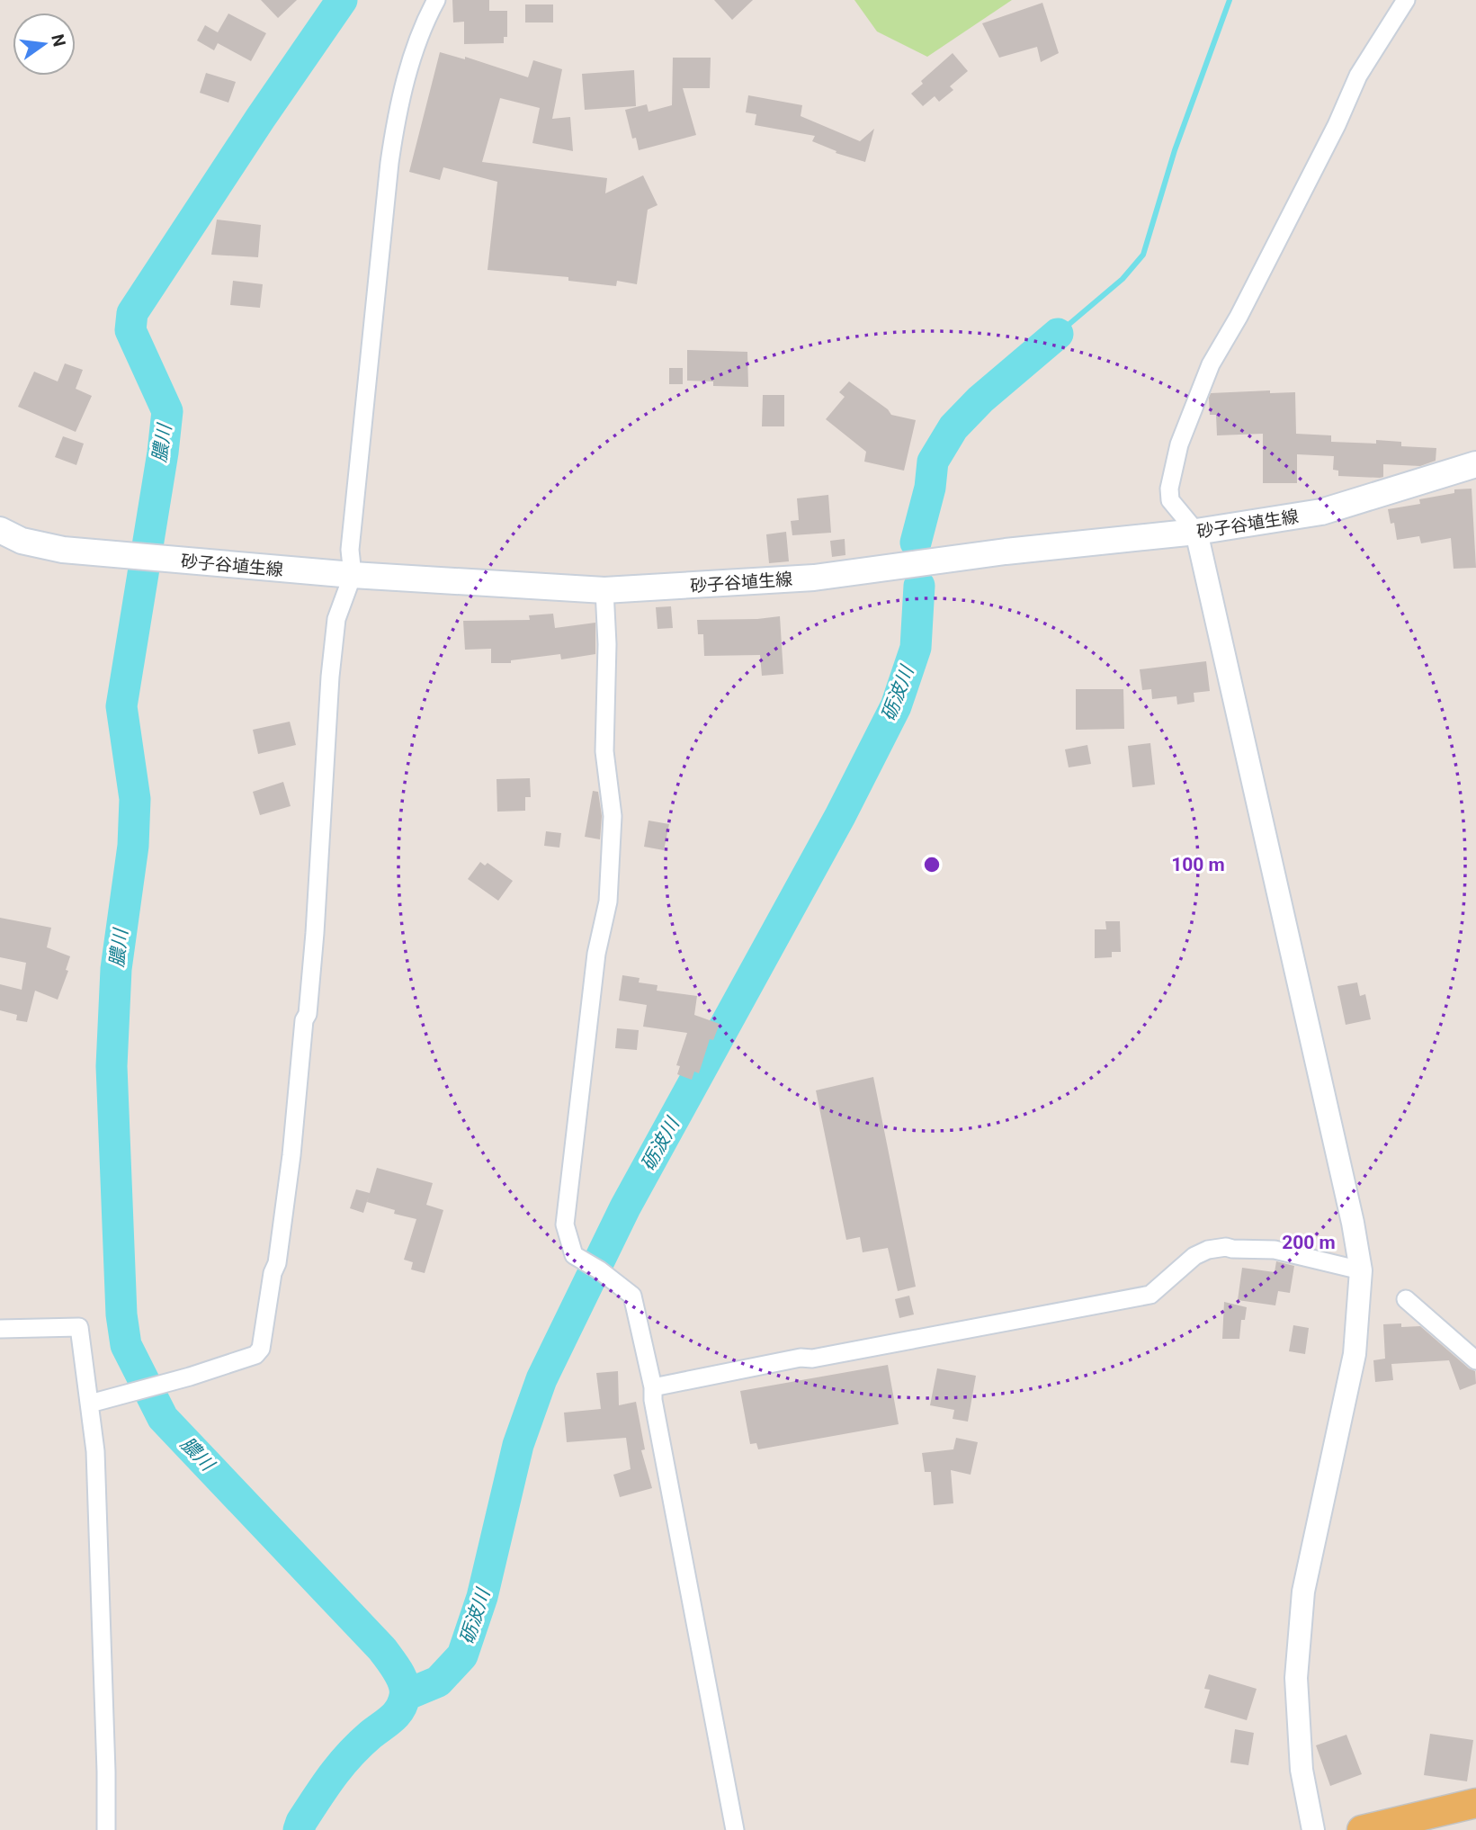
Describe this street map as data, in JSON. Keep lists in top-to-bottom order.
{
  "streets": {
    "main road": ["砂子谷埴生線"]
  },
  "water": ["膿川", "砺波川"],
  "north": "right",
  "rings": ["100 m", "200 m"]
}
